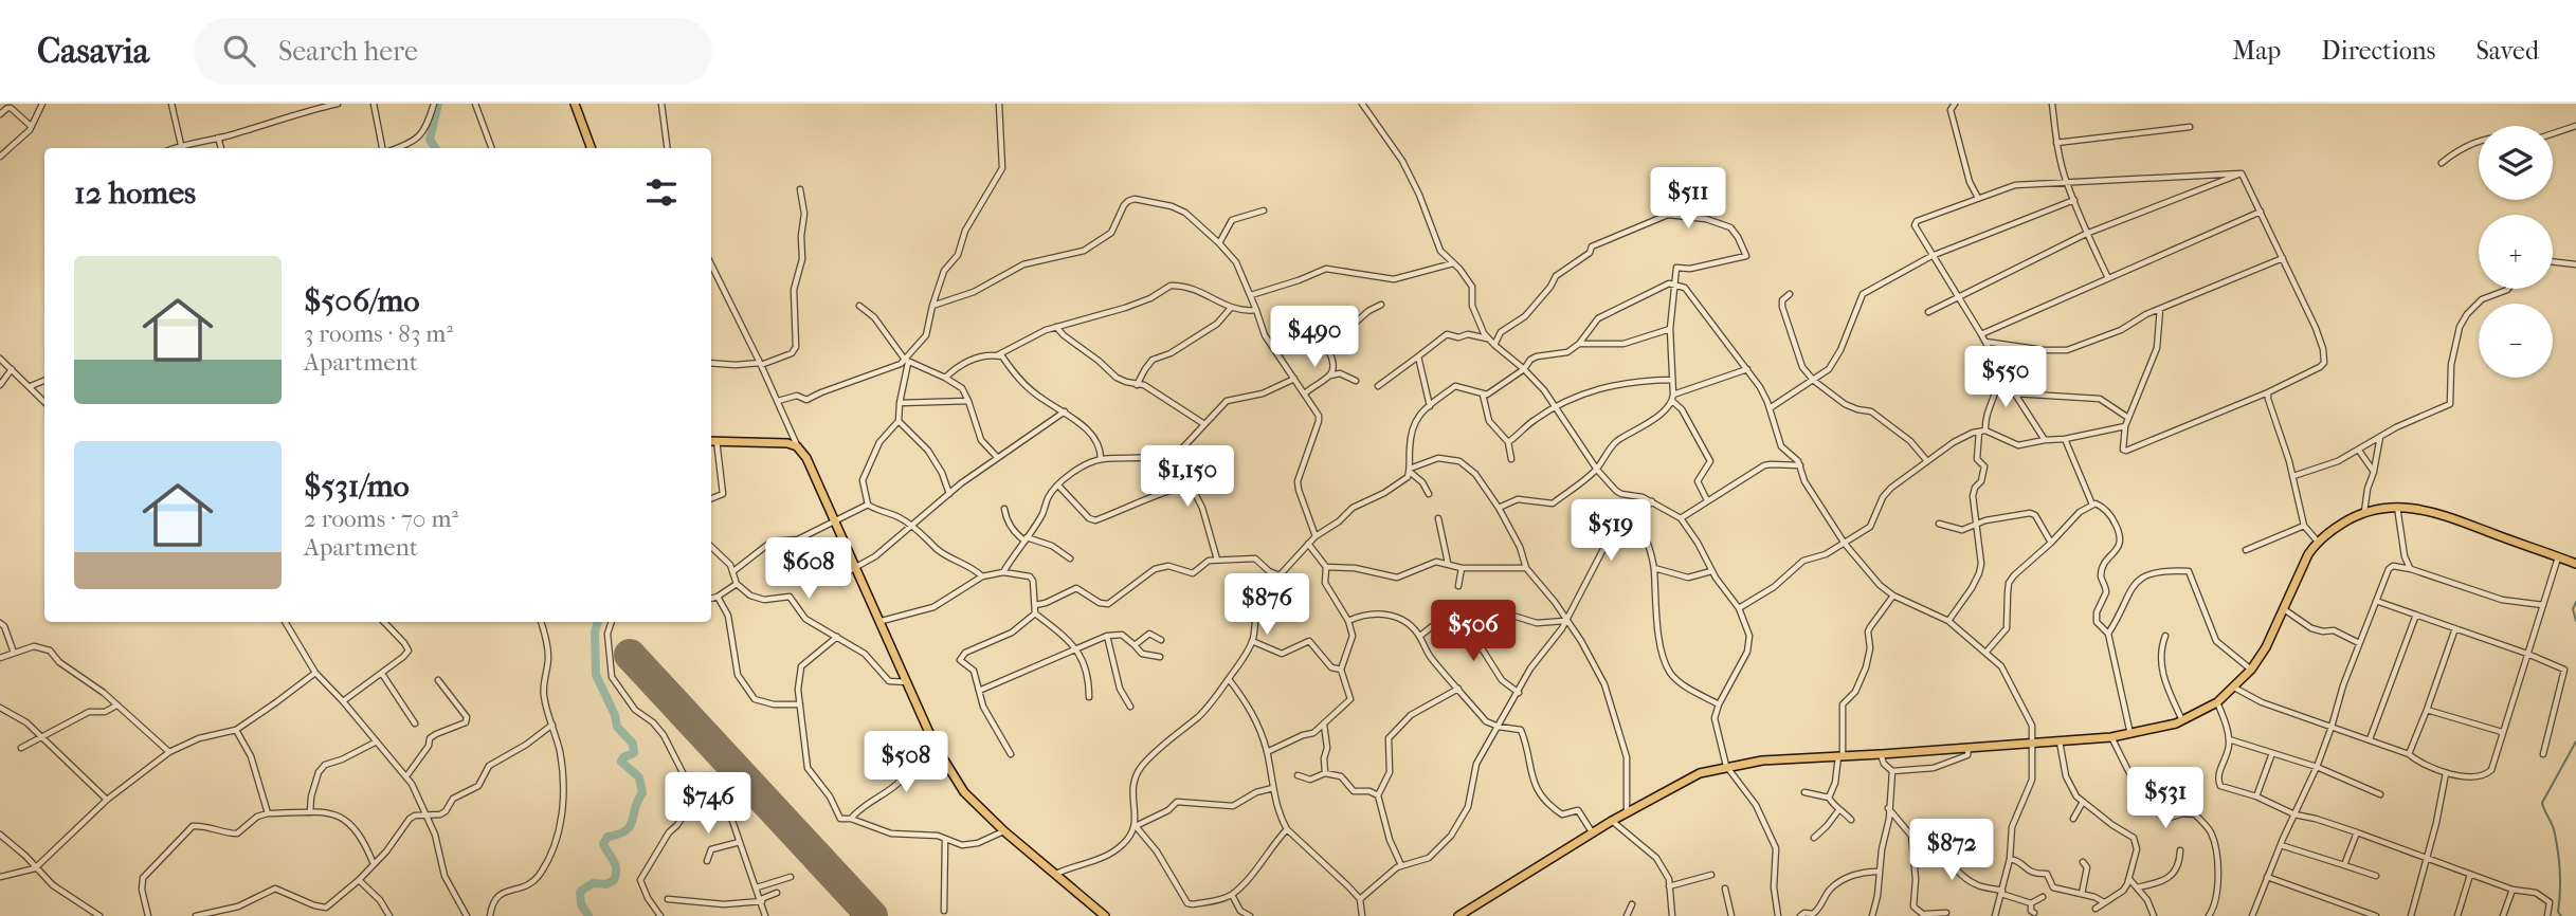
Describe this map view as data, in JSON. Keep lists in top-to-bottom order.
{
  "page": {
    "header": "Casavia",
    "search": "Search here",
    "nav": ["Map", "Directions", "Saved"],
    "map_buttons": ["+", "−"],
    "heading": "12 homes",
    "price": [
      "$511",
      "$490",
      "$550",
      "$1,150",
      "$519",
      "$608",
      "$876",
      "$506",
      "$508",
      "$531",
      "$746",
      "$872"
    ],
    "list": [
      {
        "name": "$506/mo",
        "note": "3 rooms · 83 m² · Apartment"
      },
      {
        "name": "$531/mo",
        "note": "2 rooms · 70 m² · Apartment"
      }
    ]
  }
}
